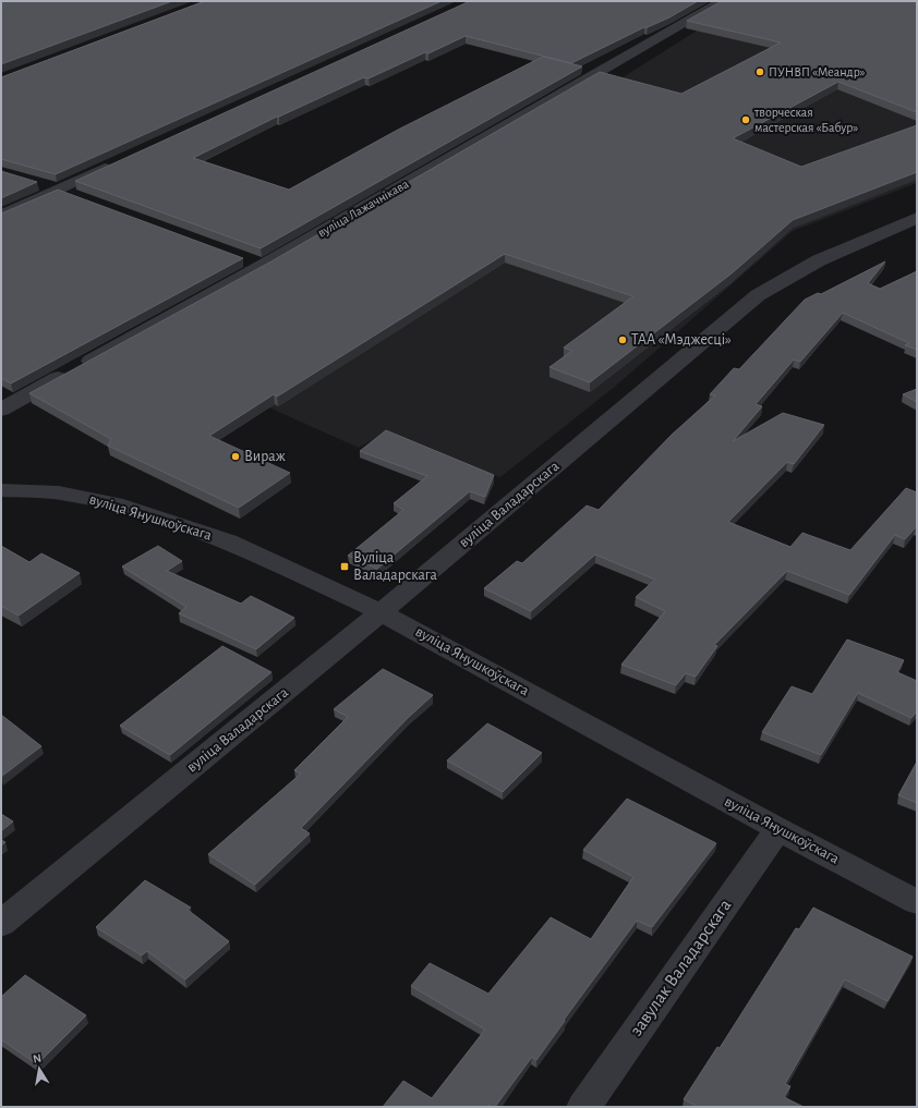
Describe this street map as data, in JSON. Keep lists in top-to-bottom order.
{
  "streets": {
    "street": [
      "вуліца Лажачнікава",
      "вуліца Валадарскага",
      "вуліца Янушкоўскага",
      "завулак Валадарскага"
    ]
  },
  "crossings": [
    ["вуліца Валадарскага", "вуліца Янушкоўскага"],
    ["вуліца Янушкоўскага", "завулак Валадарскага"]
  ],
  "places": {
    "other": [
      "ПУНВП «Меандр»",
      "творческая мастерская «Бабур»",
      "ТАА «Мэджесці»",
      "Вираж"
    ],
    "transit": ["Вуліца Валадарскага"]
  },
  "north": "top"
}
